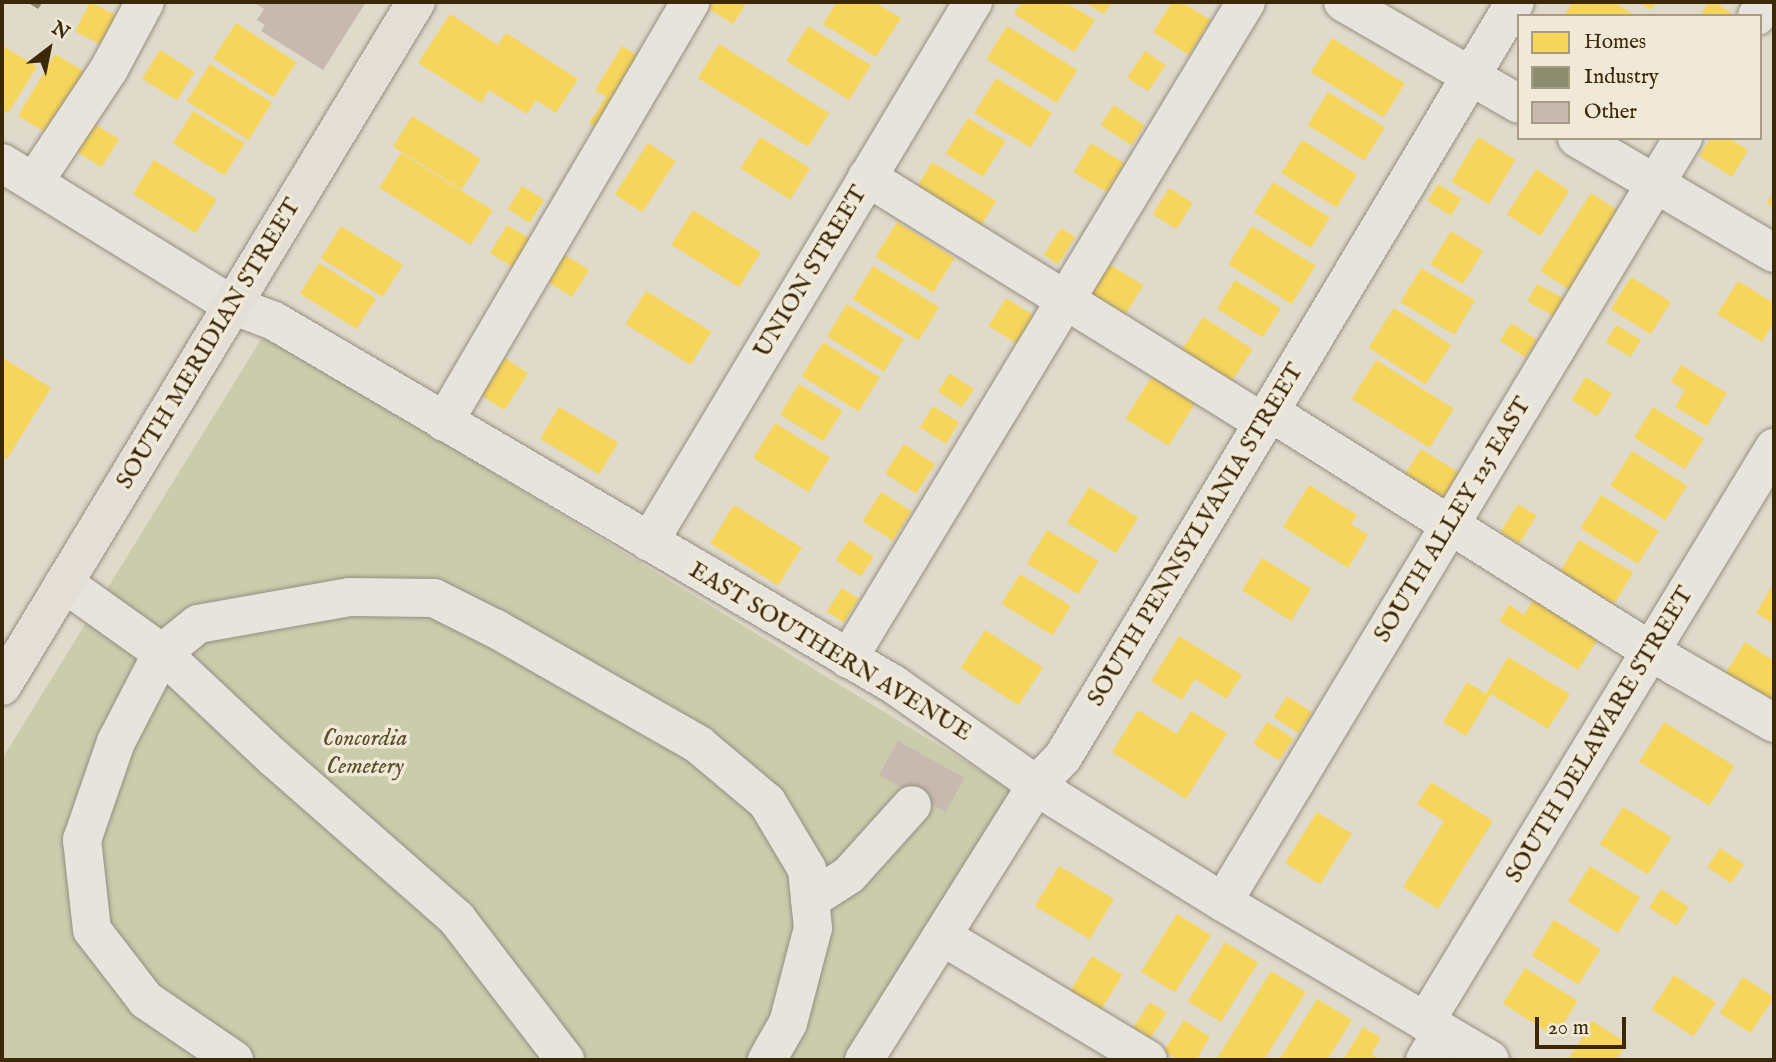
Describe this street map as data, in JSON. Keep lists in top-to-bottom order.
{
  "streets": {
    "main road": ["SOUTH MERIDIAN STREET"],
    "street": [
      "UNION STREET",
      "SOUTH ALLEY 125 EAST",
      "SOUTH PENNSYLVANIA STREET",
      "EAST SOUTHERN AVENUE",
      "SOUTH DELAWARE STREET"
    ]
  },
  "crossings": [
    ["UNION STREET", "EAST SOUTHERN AVENUE"],
    ["SOUTH MERIDIAN STREET", "EAST SOUTHERN AVENUE"],
    ["SOUTH ALLEY 125 EAST", "EAST SOUTHERN AVENUE"],
    ["SOUTH PENNSYLVANIA STREET", "EAST SOUTHERN AVENUE"],
    ["EAST SOUTHERN AVENUE", "SOUTH DELAWARE STREET"]
  ],
  "parks": ["Concordia Cemetery"],
  "legend": ["Homes", "Industry", "Other"],
  "scale_bar": "20 m",
  "north": "top right"
}
